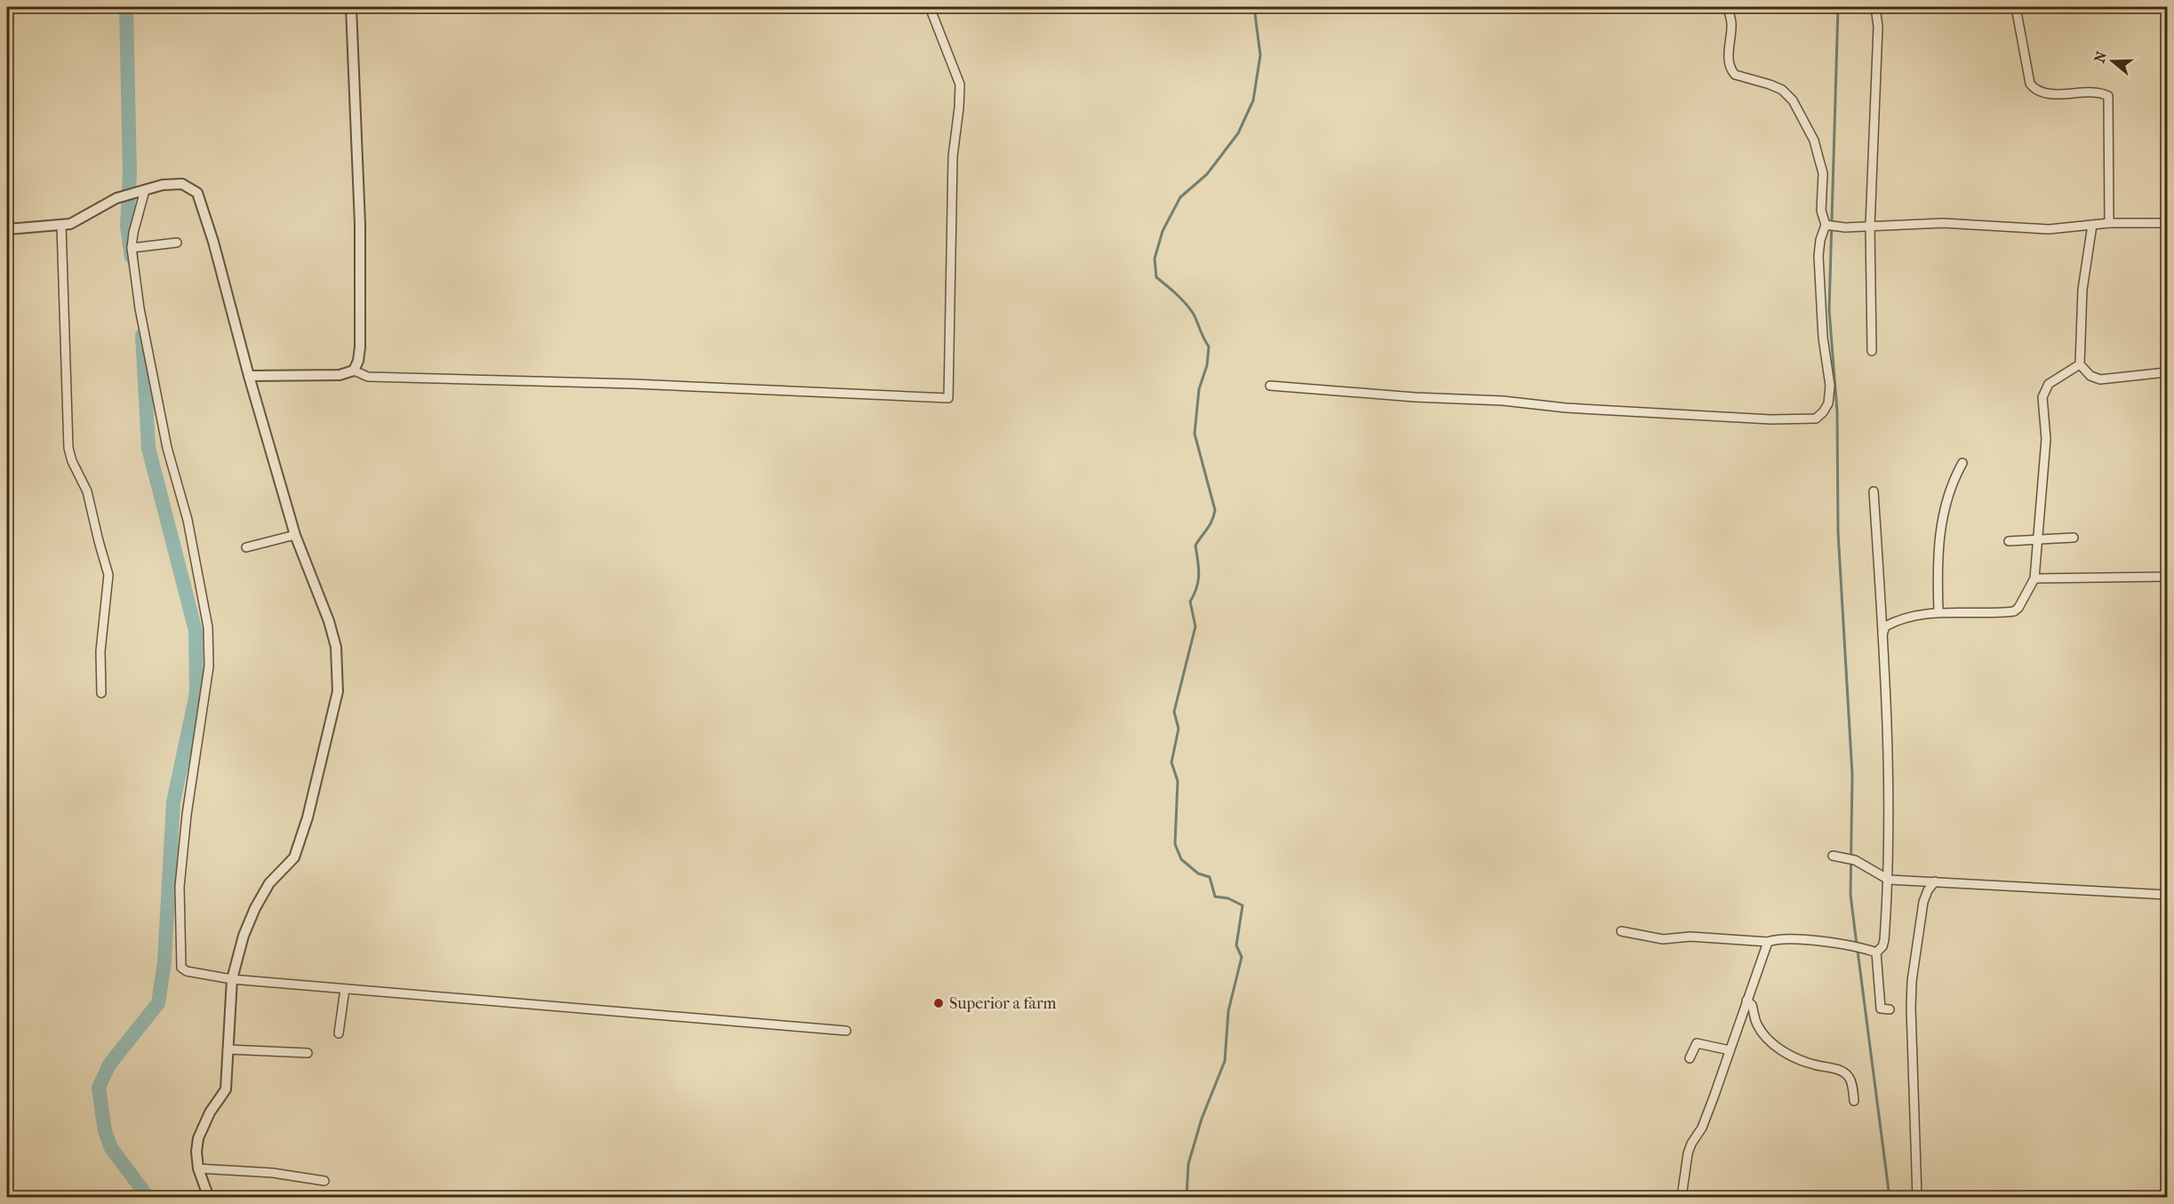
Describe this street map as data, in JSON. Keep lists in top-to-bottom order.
{
  "places": ["Superior a farm"],
  "north": "left"
}
